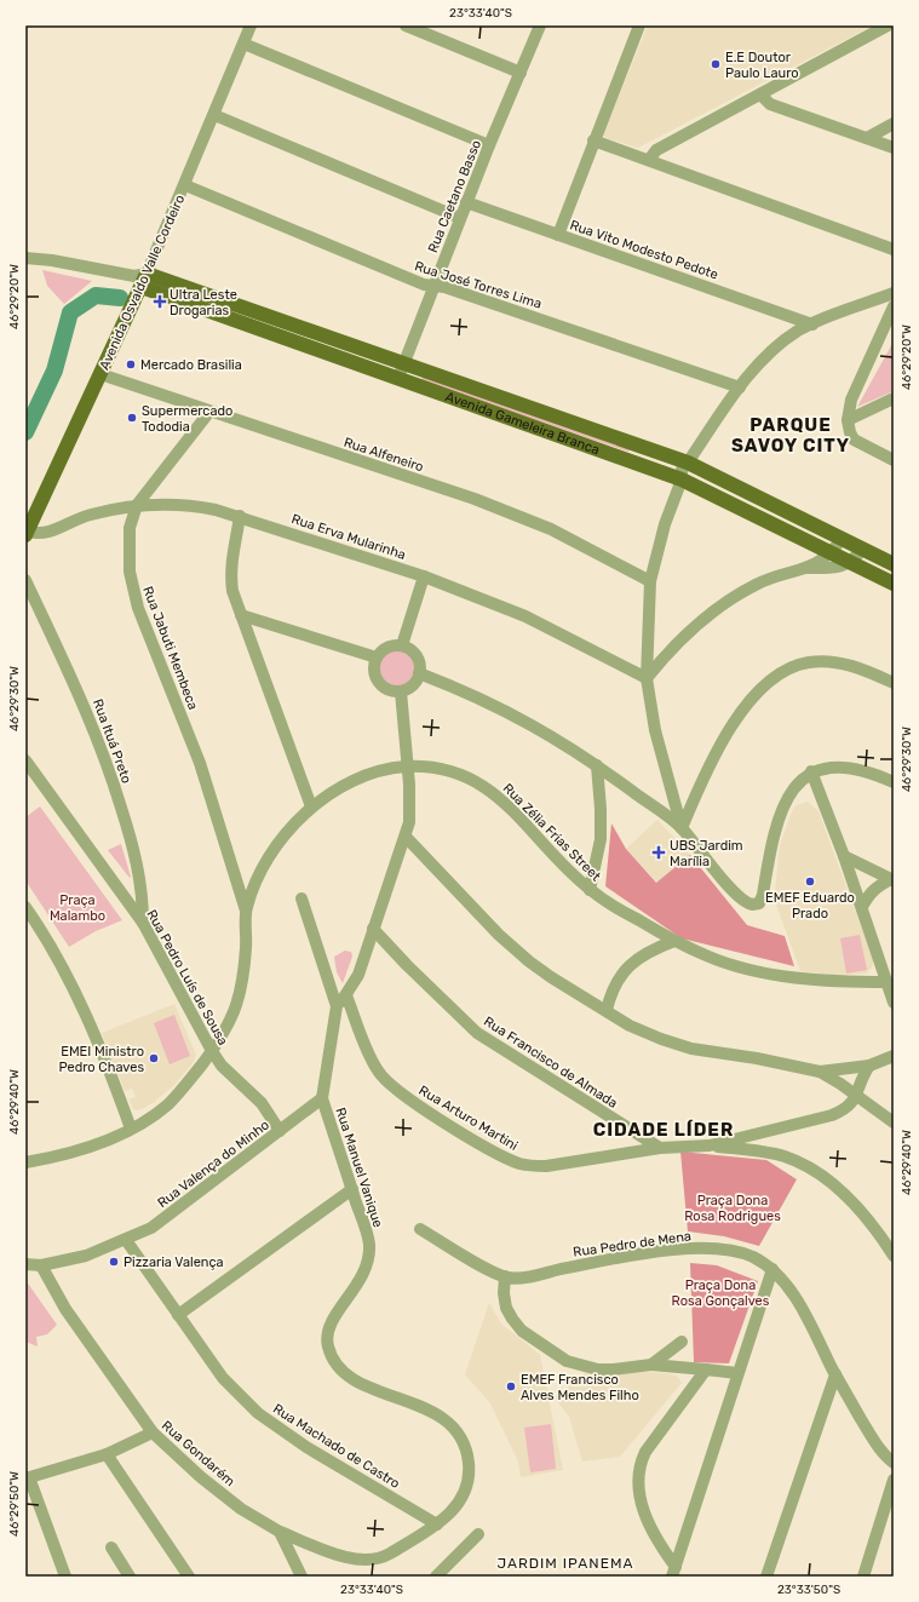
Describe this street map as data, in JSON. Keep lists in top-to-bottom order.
{
  "streets": {
    "main road": ["Avenida Osvaldo Valle Cordeiro", "Avenida Gameleira Branca"],
    "street": [
      "Rua Caetano Basso",
      "Rua Vito Modesto Pedote",
      "Rua José Torres Lima",
      "Rua Alfeneiro",
      "Rua Erva Mularinha",
      "Rua Jabuti Membeca",
      "Rua Ituá Preto",
      "Rua Zélia Frias Street",
      "Rua Pedro Luís de Sousa",
      "Rua Francisco de Almada",
      "Rua Arturo Martini",
      "Rua Valença do Minho",
      "Rua Manuel Vanique",
      "Rua Pedro de Mena",
      "Rua Machado de Castro",
      "Rua Gondarém"
    ]
  },
  "crossings": [
    ["Rua Caetano Basso", "Rua Vito Modesto Pedote"],
    ["Rua Caetano Basso", "Rua José Torres Lima"],
    ["Rua Caetano Basso", "Avenida Gameleira Branca"],
    ["Avenida Osvaldo Valle Cordeiro", "Rua José Torres Lima"],
    ["Avenida Osvaldo Valle Cordeiro", "Avenida Gameleira Branca"],
    ["Avenida Osvaldo Valle Cordeiro", "Rua Alfeneiro"],
    ["Avenida Osvaldo Valle Cordeiro", "Rua Erva Mularinha"],
    ["Rua Alfeneiro", "Rua Jabuti Membeca"],
    ["Rua Erva Mularinha", "Rua Jabuti Membeca"],
    ["Rua Jabuti Membeca", "Rua Zélia Frias Street"],
    ["Rua Ituá Preto", "Rua Pedro Luís de Sousa"],
    ["Rua Zélia Frias Street", "Rua Pedro Luís de Sousa"],
    ["Rua Pedro Luís de Sousa", "Rua Valença do Minho"],
    ["Rua Francisco de Almada", "Rua Arturo Martini"],
    ["Rua Valença do Minho", "Rua Manuel Vanique"],
    ["Rua Valença do Minho", "Rua Machado de Castro"],
    ["Rua Valença do Minho", "Rua Gondarém"],
    ["Rua Manuel Vanique", "Rua Machado de Castro"],
    ["Rua Manuel Vanique", "Rua Gondarém"]
  ],
  "districts": ["PARQUE SAVOY CITY", "CIDADE LÍDER", "JARDIM IPANEMA"],
  "parks": ["Praça Malambo", "Praça Dona Rosa Rodrigues", "Praça Dona Rosa Gonçalves"],
  "places": {
    "other": [
      "E.E Doutor Paulo Lauro",
      "Mercado Brasilia",
      "Supermercado Tododia",
      "EMEF Eduardo Prado",
      "EMEI Ministro Pedro Chaves",
      "Pizzaria Valença",
      "EMEF Francisco Alves Mendes Filho"
    ],
    "health": ["Ultra Leste Drogarias", "UBS Jardim Marília"]
  },
  "coordinates": [
    "23°33'40\"S",
    "46°29'20\"W",
    "46°29'30\"W",
    "46°29'40\"W",
    "46°29'50\"W",
    "23°33'50\"S"
  ]
}
